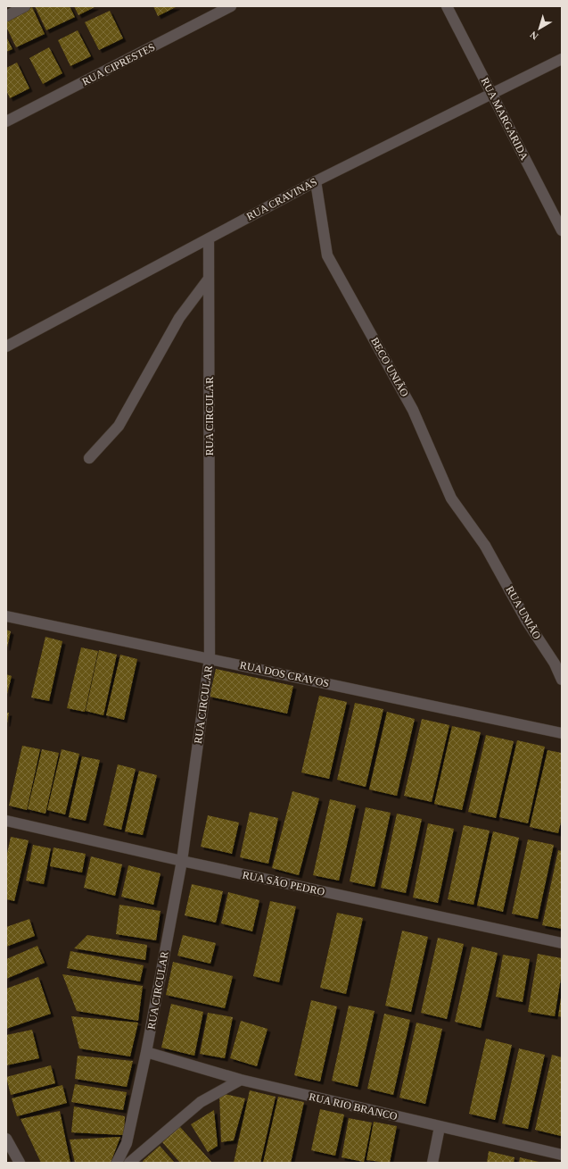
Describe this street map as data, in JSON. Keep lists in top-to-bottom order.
{
  "streets": {
    "street": [
      "RUA CIPRESTES",
      "RUA MARGARIDA",
      "RUA CRAVINAS",
      "BECO UNIÃO",
      "RUA CIRCULAR",
      "RUA UNIÃO",
      "RUA DOS CRAVOS",
      "RUA SÃO PEDRO",
      "RUA RIO BRANCO"
    ]
  },
  "crossings": [
    ["RUA MARGARIDA", "RUA CRAVINAS"],
    ["RUA CRAVINAS", "BECO UNIÃO"],
    ["RUA CRAVINAS", "RUA CIRCULAR"],
    ["BECO UNIÃO", "RUA UNIÃO"],
    ["RUA CIRCULAR", "RUA DOS CRAVOS"],
    ["RUA CIRCULAR", "RUA SÃO PEDRO"],
    ["RUA CIRCULAR", "RUA RIO BRANCO"]
  ],
  "north": "bottom left"
}
